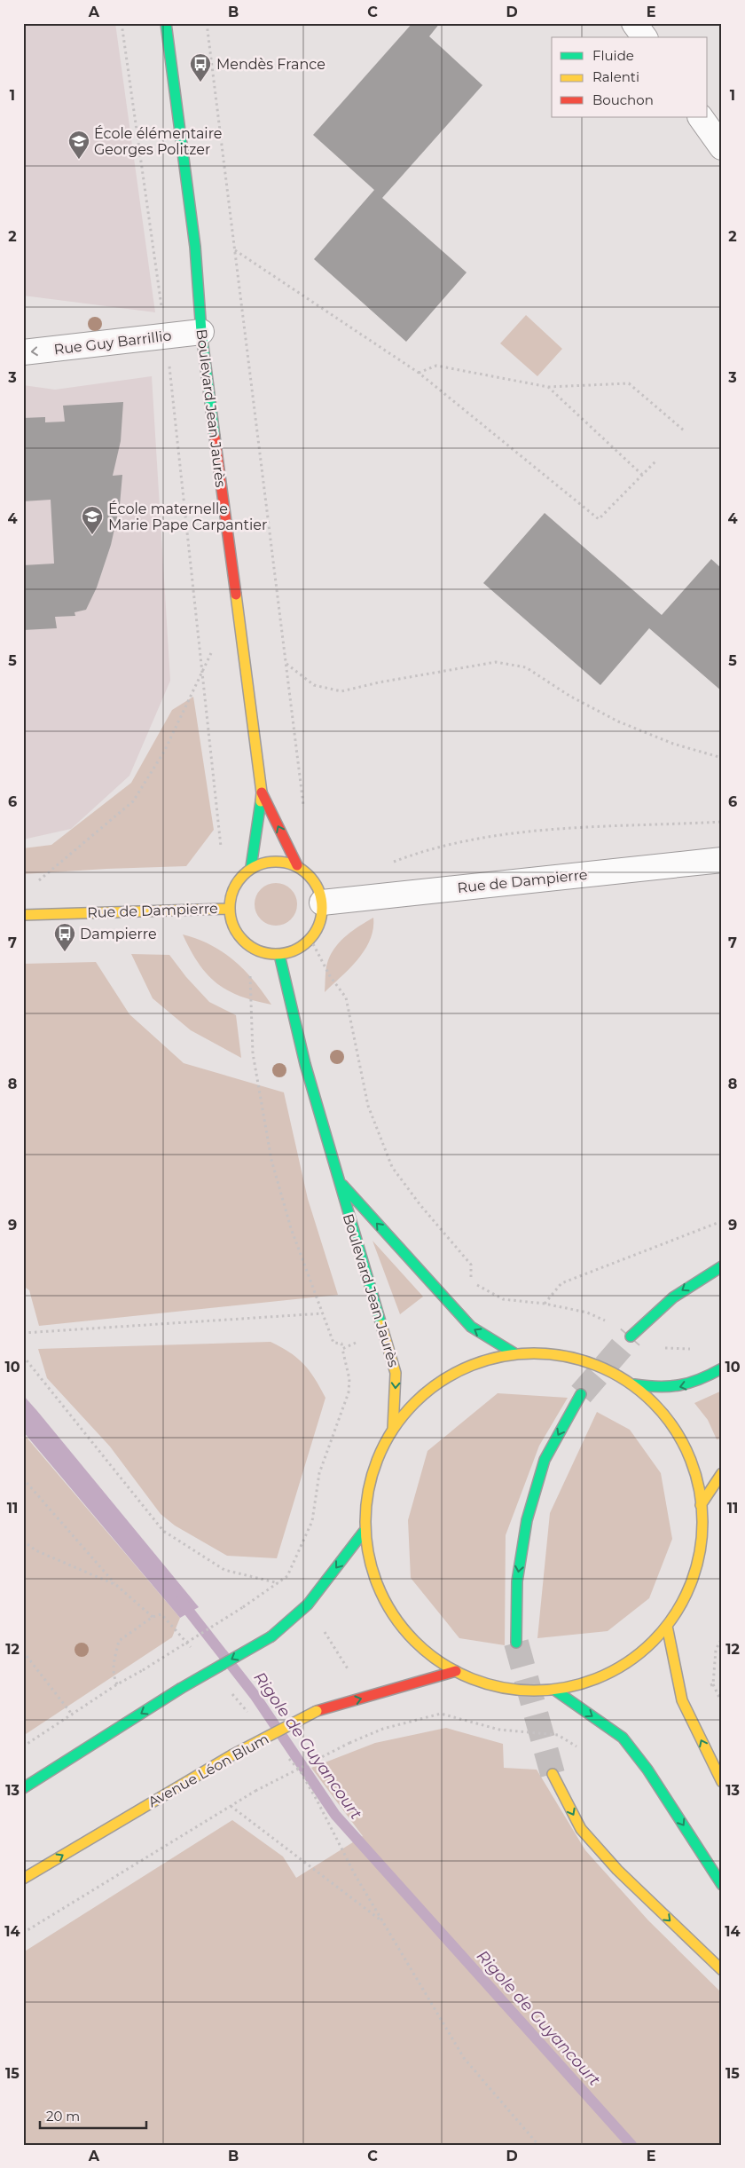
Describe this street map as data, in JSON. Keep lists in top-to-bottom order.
{
  "streets": {
    "main road": ["Boulevard Jean Jaurès", "Rue de Dampierre", "Avenue Léon Blum"],
    "street": ["Rue Guy Barrillio"]
  },
  "crossings": [
    ["Rue Guy Barrillio", "Boulevard Jean Jaurès"],
    ["Boulevard Jean Jaurès", "Rue de Dampierre"]
  ],
  "one_way": ["Rue Guy Barrillio"],
  "water": ["Rigole de Guyancourt"],
  "places": {
    "bus stop": ["Mendès France", "Dampierre"],
    "school or university": ["École élémentaire Georges Politzer", "École maternelle Marie Pape Carpantier"]
  },
  "legend": ["Fluide", "Ralenti", "Bouchon"],
  "scale_bar": "20 m",
  "grid": {
    "columns": [
      "A",
      "B",
      "C",
      "D",
      "E"
    ],
    "rows": [
      "1",
      "2",
      "3",
      "4",
      "5",
      "6",
      "7",
      "8",
      "9",
      "10",
      "11",
      "12",
      "13",
      "14",
      "15"
    ]
  }
}
